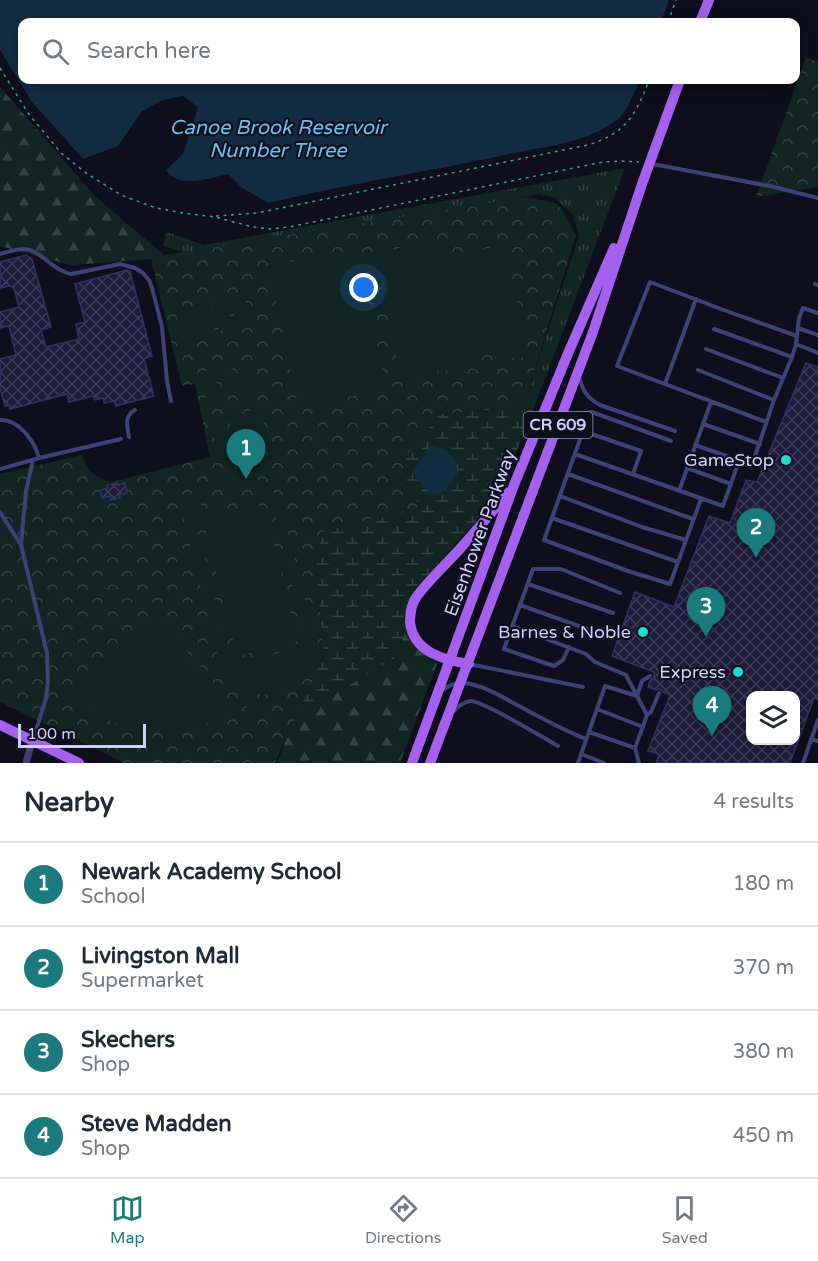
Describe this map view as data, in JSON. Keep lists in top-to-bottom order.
{
  "streets": {
    "main road": ["CR 609", "Eisenhower Parkway"]
  },
  "water": ["Canoe Brook Reservoir Number Three"],
  "places": ["GameStop", "Barnes & Noble", "Express"],
  "scale_bar": "100 m",
  "page": {
    "search": "Search here",
    "pins": [
      "1",
      "2",
      "3",
      "4"
    ],
    "scale": "100 m",
    "heading": ["Nearby", "4 results"],
    "list": [
      {
        "mark": "1",
        "name": "Newark Academy School",
        "note": "School",
        "value": "180 m"
      },
      {
        "mark": "2",
        "name": "Livingston Mall",
        "note": "Supermarket",
        "value": "370 m"
      },
      {
        "mark": "3",
        "name": "Skechers",
        "note": "Shop",
        "value": "380 m"
      },
      {
        "mark": "4",
        "name": "Steve Madden",
        "note": "Shop",
        "value": "450 m"
      }
    ],
    "nav": ["Map", "Directions", "Saved"]
  }
}
